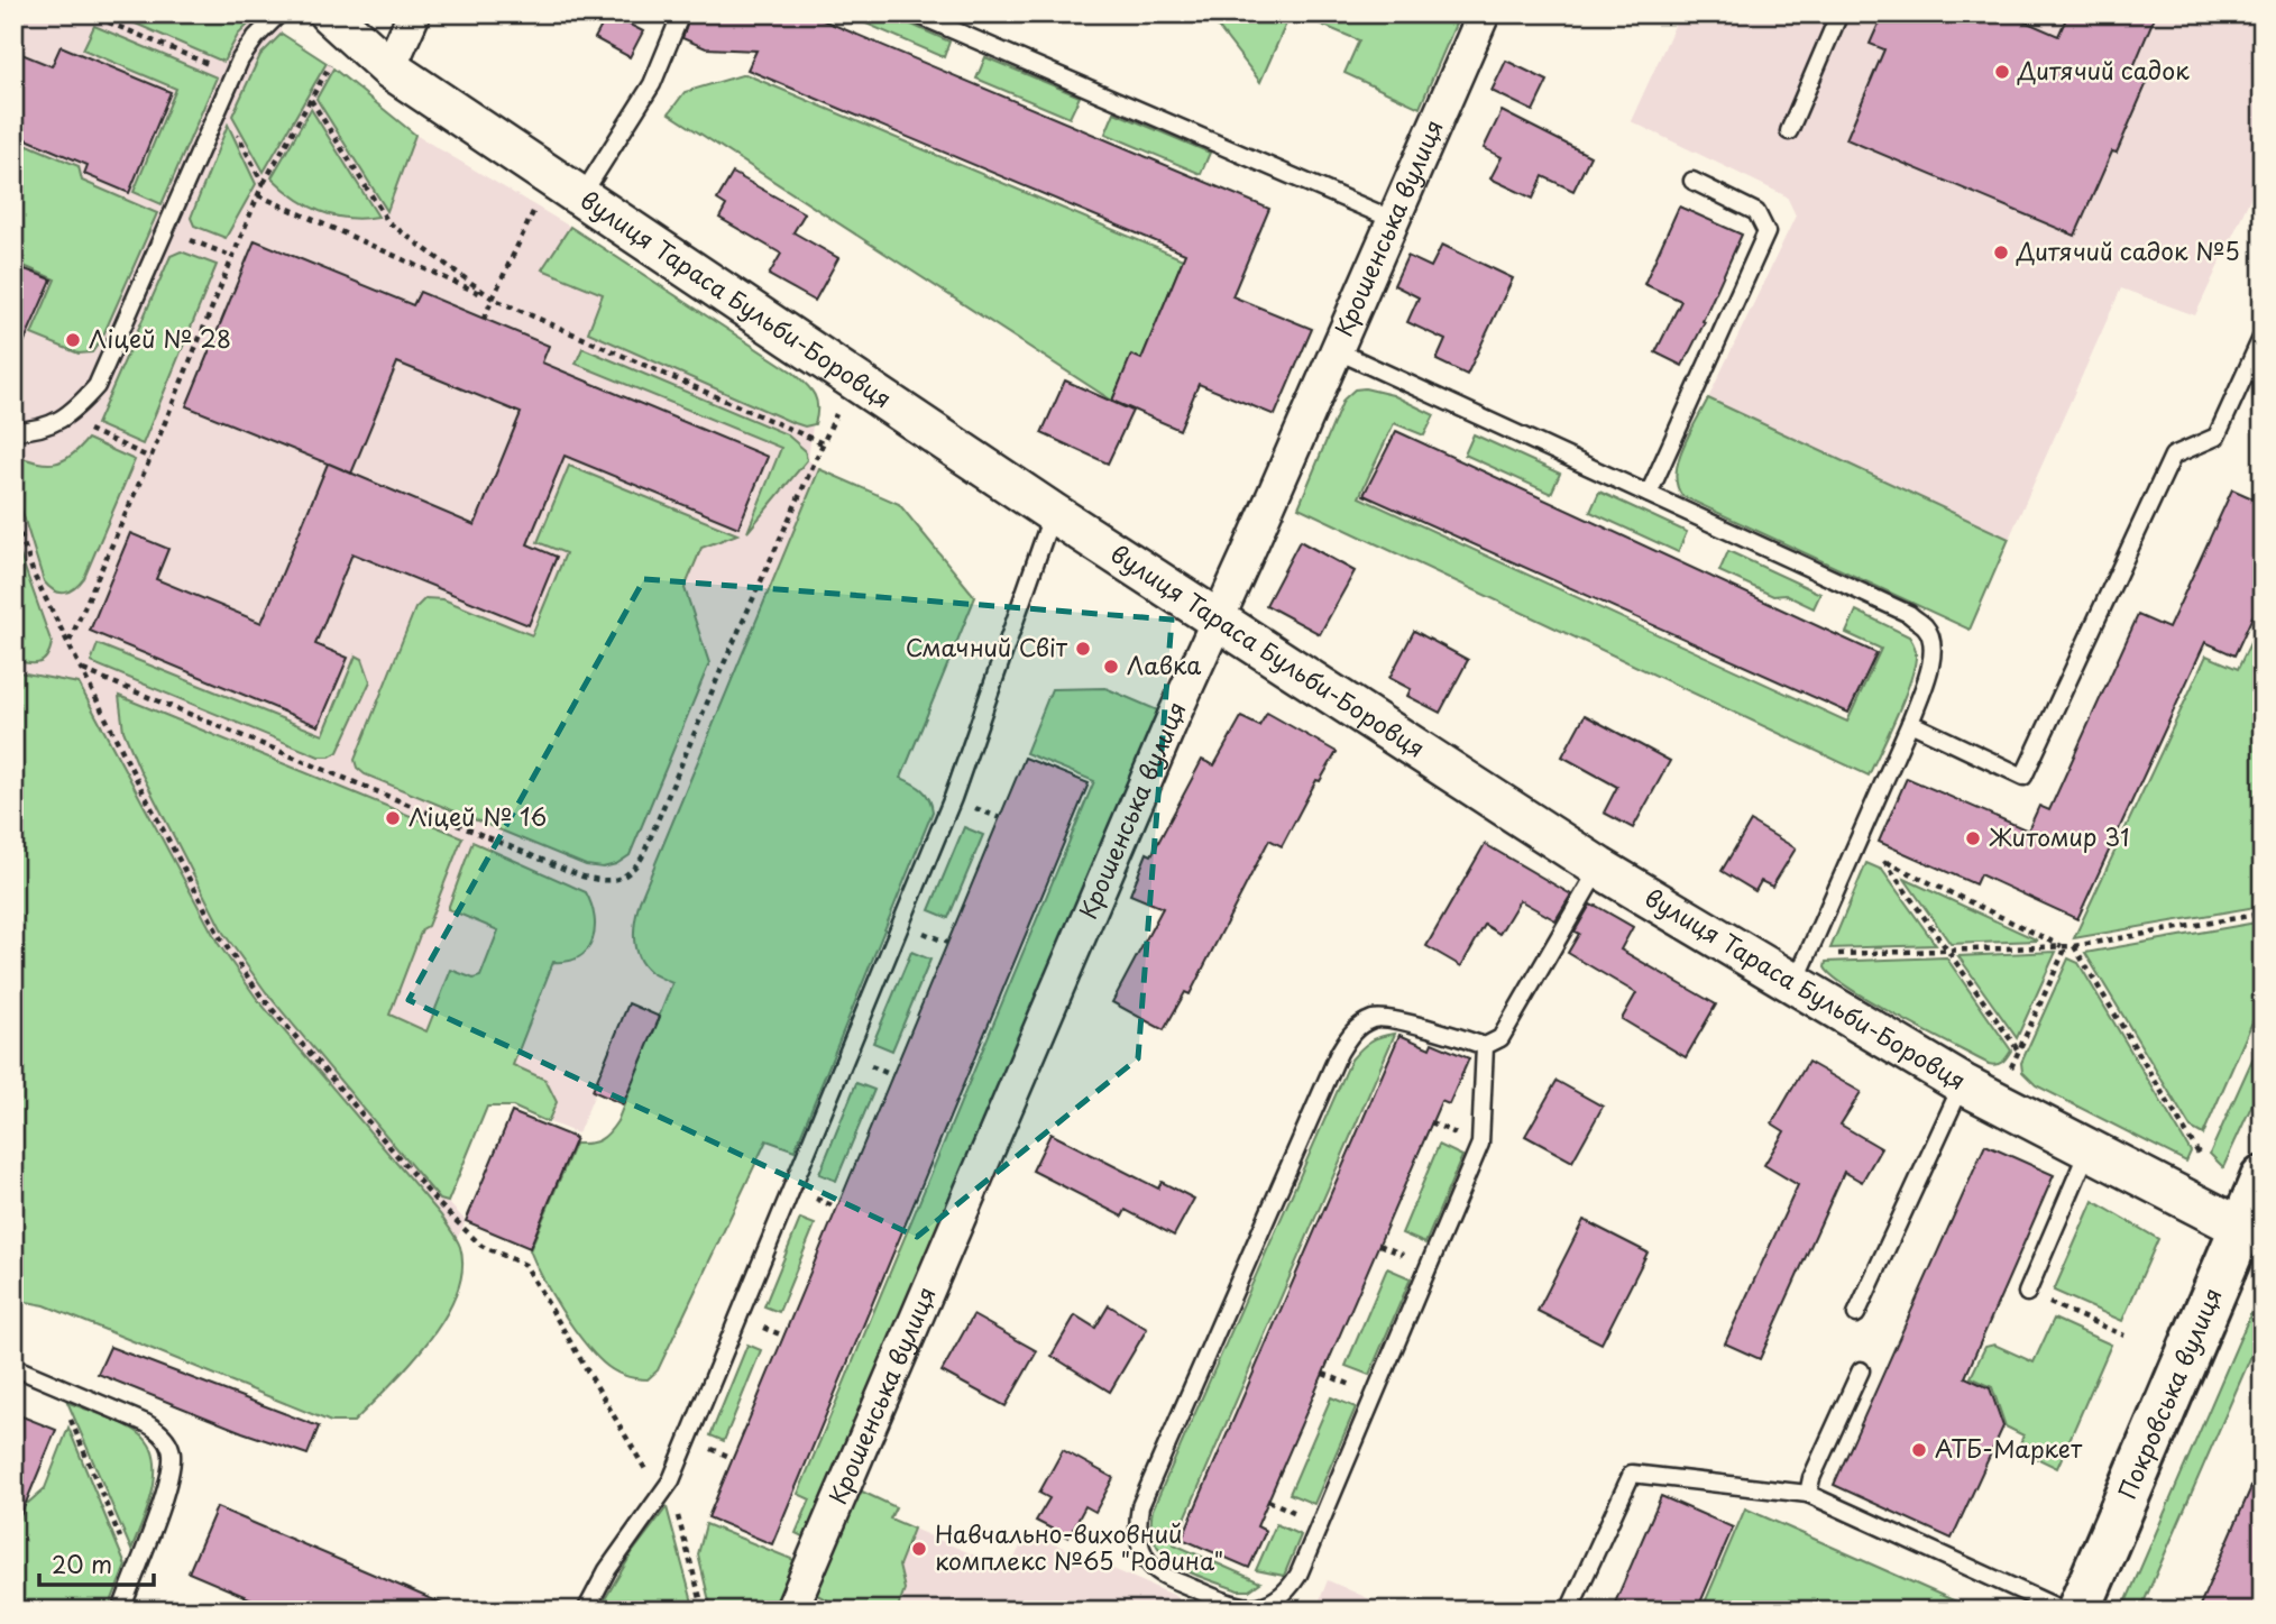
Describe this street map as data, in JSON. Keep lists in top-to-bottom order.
{
  "streets": {
    "highway": ["Покровська вулиця"],
    "street": ["Крошенська вулиця", "вулиця Тараса Бульби-Боровця"]
  },
  "crossings": [
    ["Крошенська вулиця", "вулиця Тараса Бульби-Боровця"],
    ["вулиця Тараса Бульби-Боровця", "Покровська вулиця"]
  ],
  "places": [
    "Дитячий садок",
    "Дитячий садок №5",
    "Ліцей № 28",
    "Смачний Світ",
    "Лавка",
    "Ліцей № 16",
    "Житомир 31",
    "АТБ-Маркет",
    "Навчально-виховний комплекс №65 \"Родина\""
  ],
  "scale_bar": "20 m"
}
